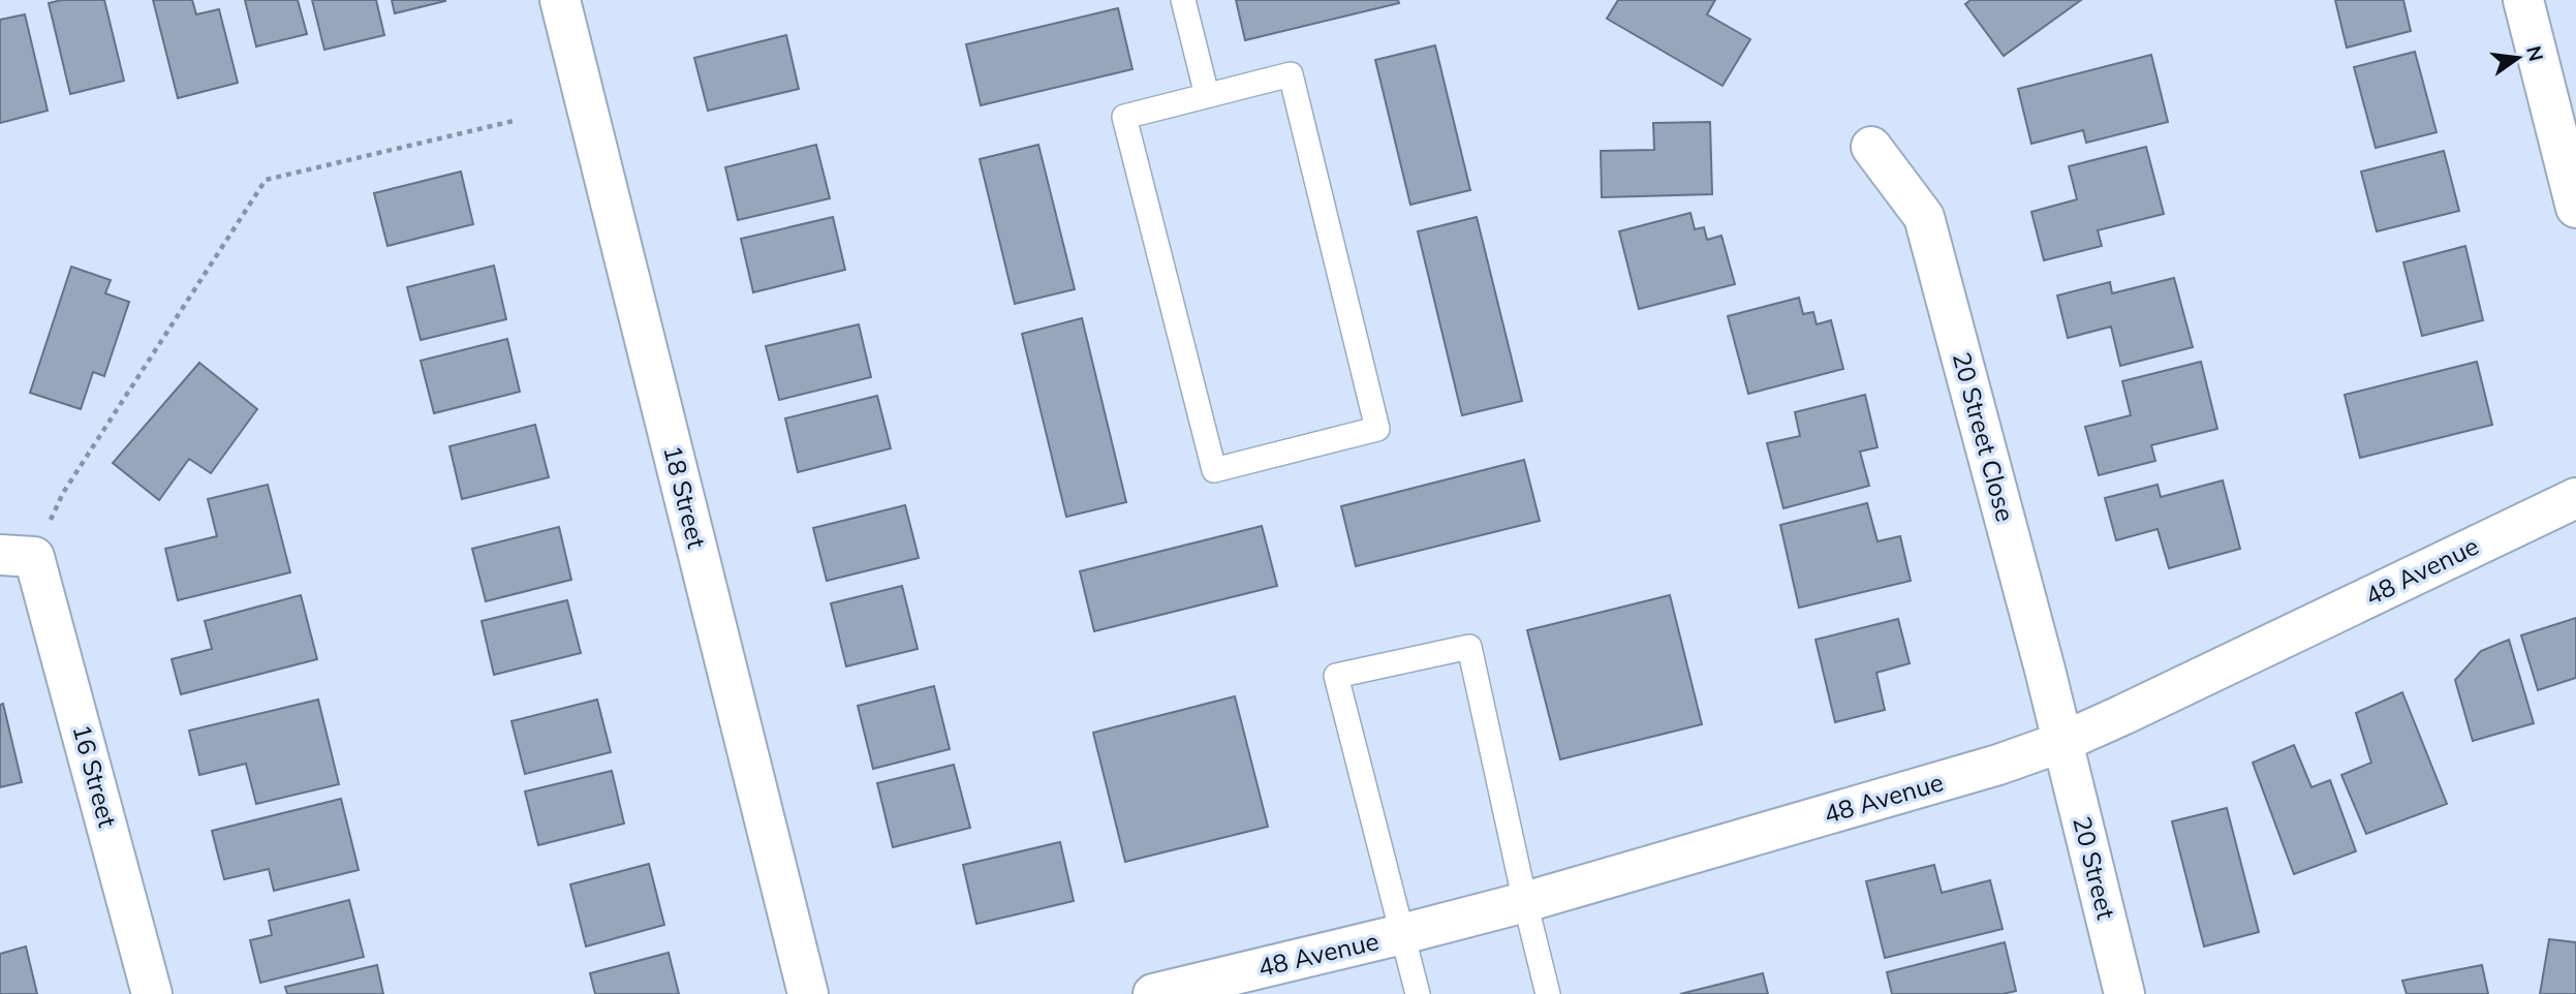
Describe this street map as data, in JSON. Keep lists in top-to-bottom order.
{
  "streets": {
    "street": [
      "20 Street Close",
      "18 Street",
      "48 Avenue",
      "16 Street",
      "20 Street"
    ]
  },
  "crossings": [
    ["20 Street Close", "48 Avenue"],
    ["20 Street Close", "20 Street"],
    ["48 Avenue", "20 Street"]
  ],
  "north": "right"
}
